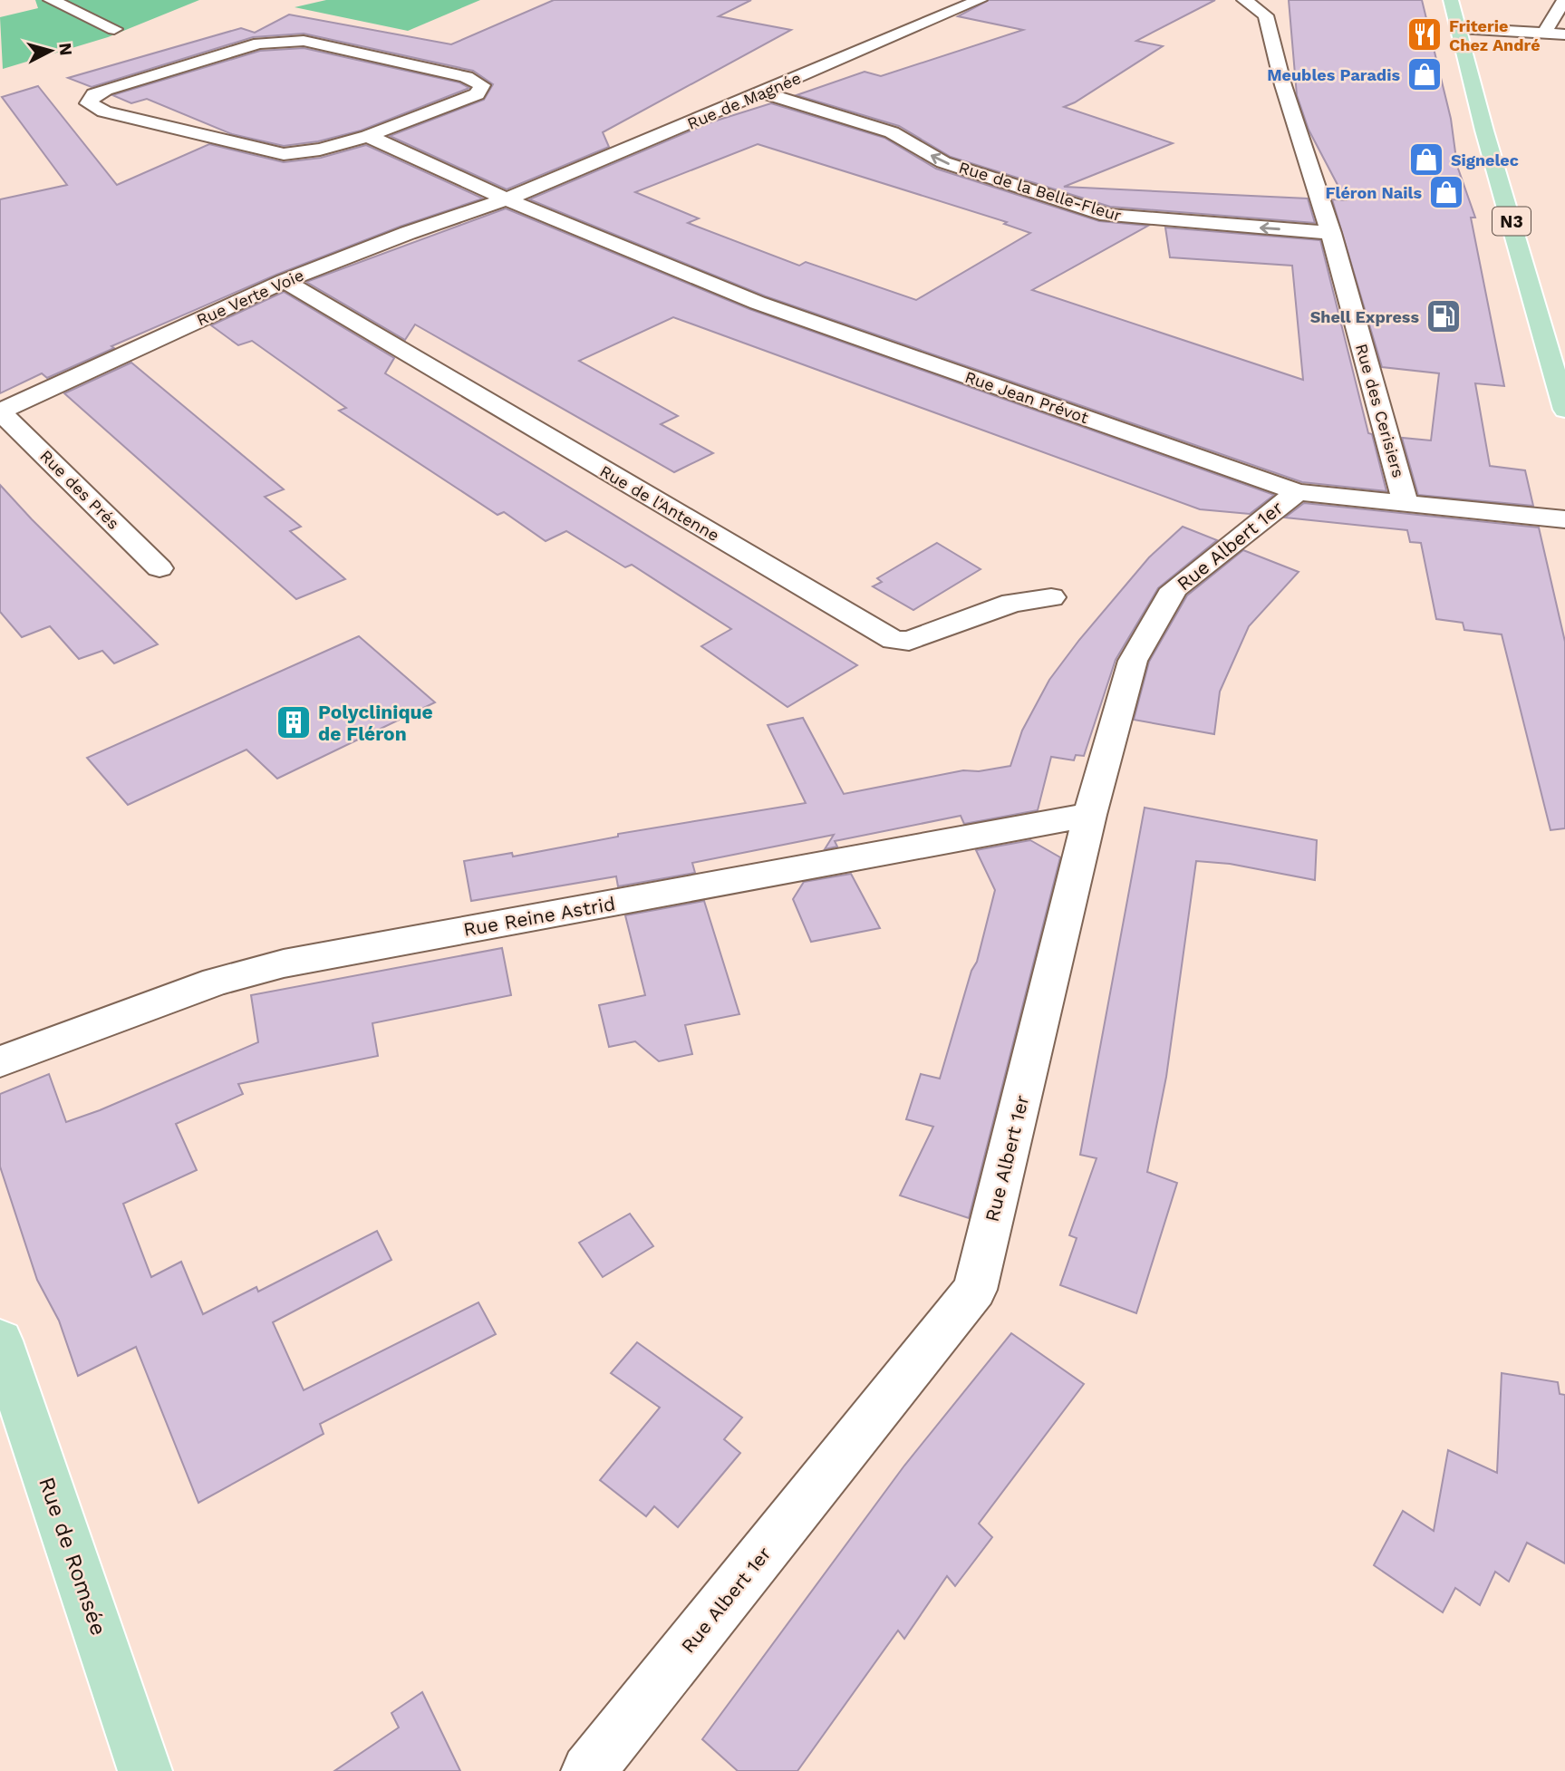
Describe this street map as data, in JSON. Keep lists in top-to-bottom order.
{
  "streets": {
    "main road": ["N3", "Rue de Romsée"],
    "street": [
      "Rue de Magnée",
      "Rue de la Belle-Fleur",
      "Rue Verte Voie",
      "Rue Jean Prévot",
      "Rue des Cerisiers",
      "Rue des Prés",
      "Rue de l'Antenne",
      "Rue Albert 1er",
      "Rue Reine Astrid"
    ]
  },
  "crossings": [
    ["Rue de Magnée", "Rue de la Belle-Fleur"],
    ["Rue de Magnée", "Rue Verte Voie"],
    ["Rue de Magnée", "Rue Jean Prévot"],
    ["Rue de la Belle-Fleur", "Rue des Cerisiers"],
    ["Rue Verte Voie", "Rue Jean Prévot"],
    ["Rue Verte Voie", "Rue des Prés"],
    ["Rue Verte Voie", "Rue de l'Antenne"],
    ["Rue Jean Prévot", "Rue des Cerisiers"],
    ["Rue Jean Prévot", "Rue Albert 1er"],
    ["Rue Albert 1er", "Rue Reine Astrid"]
  ],
  "one_way": ["Rue de la Belle-Fleur"],
  "places": {
    "restaurant": ["Friterie Chez André"],
    "shop": ["Meubles Paradis", "Signelec", "Fléron Nails"],
    "fuel station": ["Shell Express"],
    "building": ["Polyclinique de Fléron"]
  },
  "north": "right"
}
